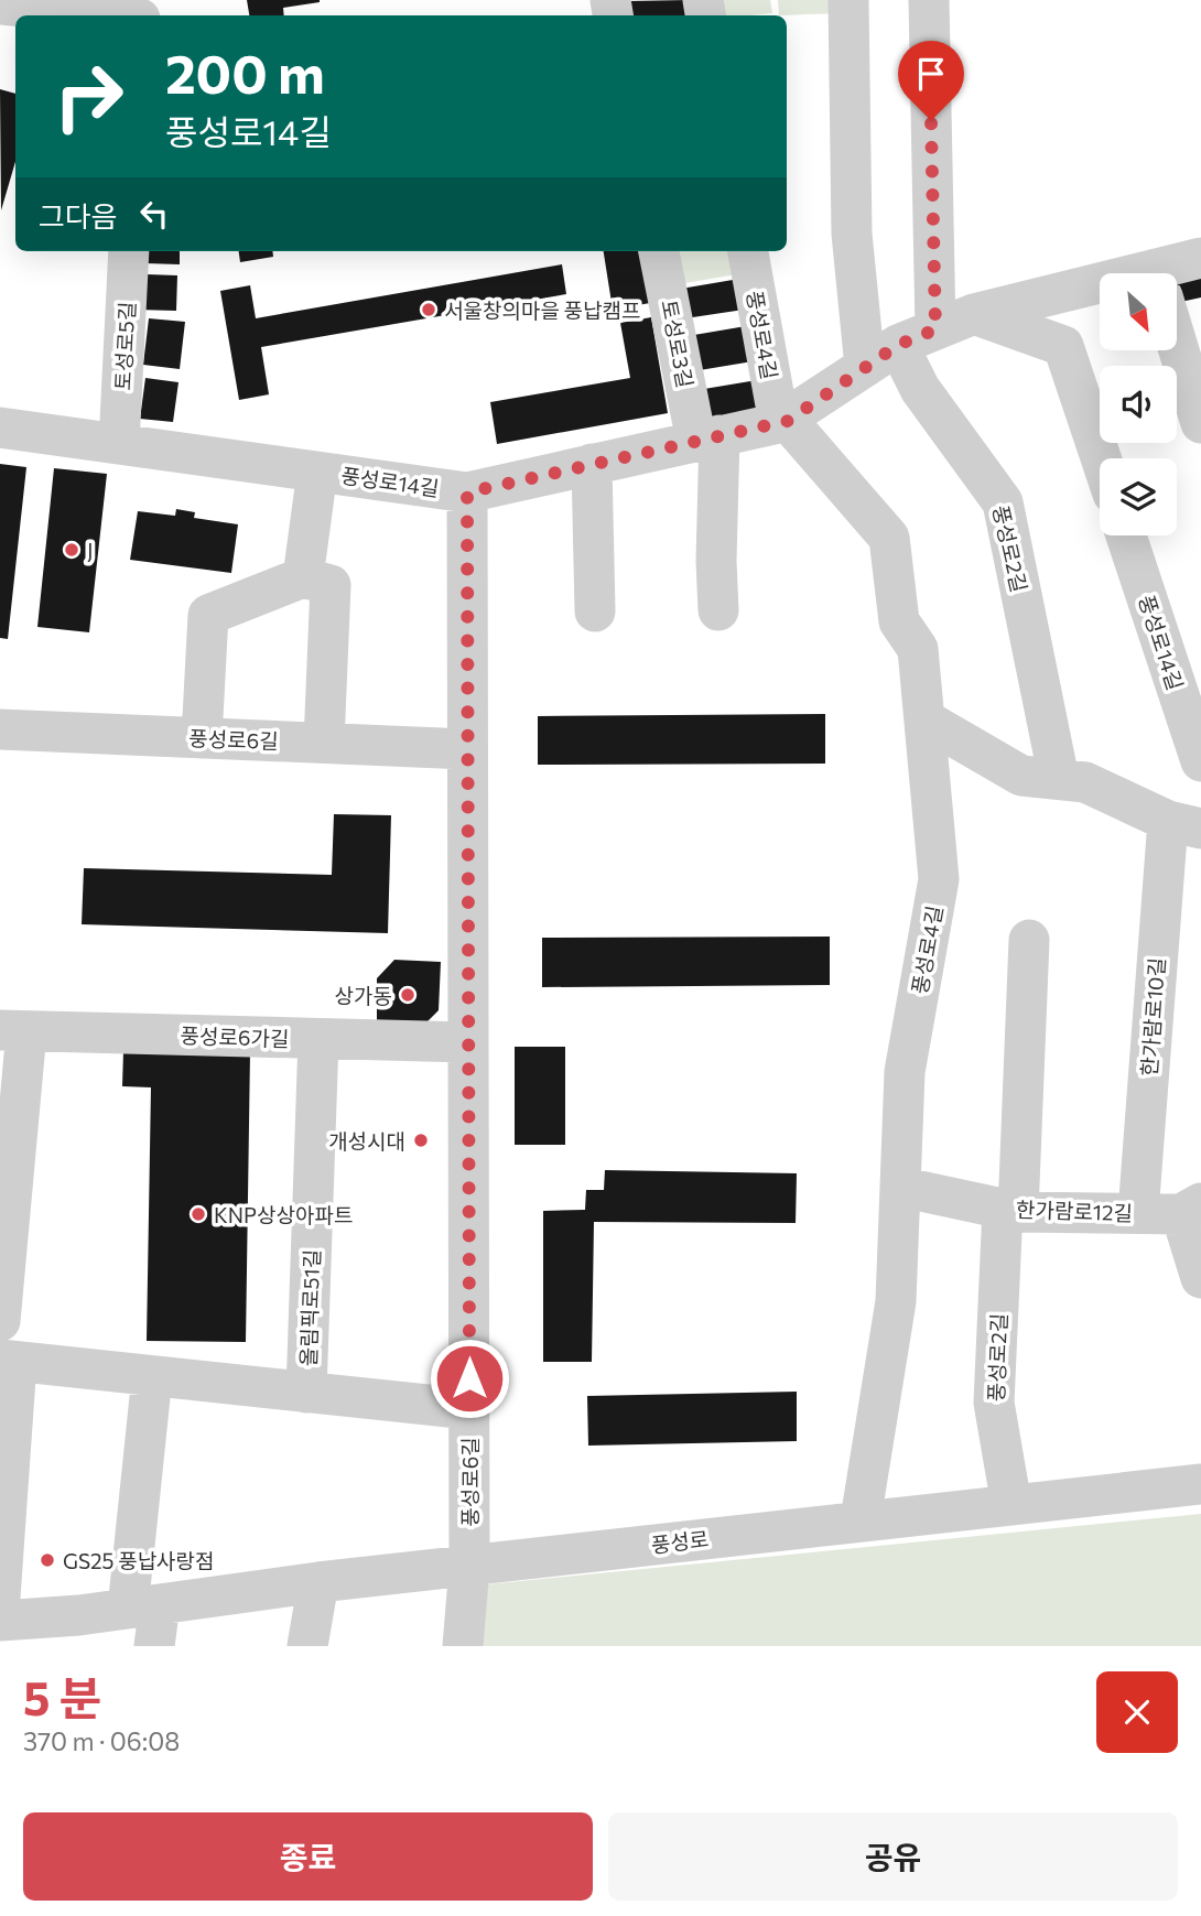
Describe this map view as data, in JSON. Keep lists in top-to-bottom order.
{
  "streets": {
    "street": [
      "풍성로4길",
      "토성로3길",
      "토성로5길",
      "풍성로14길",
      "풍성로2길",
      "풍성로6길",
      "한가람로10길",
      "풍성로6가길",
      "한가람로12길",
      "올림픽로51길",
      "풍성로"
    ]
  },
  "crossings": [
    ["풍성로4길", "풍성로14길"],
    ["풍성로4길", "한가람로10길"],
    ["풍성로4길", "한가람로12길"],
    ["풍성로4길", "풍성로"],
    ["토성로3길", "풍성로14길"],
    ["토성로5길", "풍성로14길"],
    ["풍성로14길", "풍성로2길"],
    ["풍성로14길", "풍성로6길"],
    ["풍성로2길", "한가람로10길"],
    ["풍성로2길", "한가람로12길"],
    ["풍성로2길", "풍성로"],
    ["풍성로6길", "풍성로6가길"],
    ["풍성로6길", "올림픽로51길"],
    ["풍성로6길", "풍성로"],
    ["한가람로10길", "한가람로12길"],
    ["풍성로6가길", "올림픽로51길"]
  ],
  "places": [
    "서울창의마을 풍납캠프",
    "J",
    "상가동",
    "개성시대",
    "KNP상상아파트",
    "GS25 풍납사랑점"
  ],
  "north": "bottom right",
  "page": {
    "turn": ["200 m", "풍성로14길"],
    "then": "그다음",
    "heading": ["5 분", "370 m · 06:08"],
    "buttons": ["종료", "공유"]
  }
}
